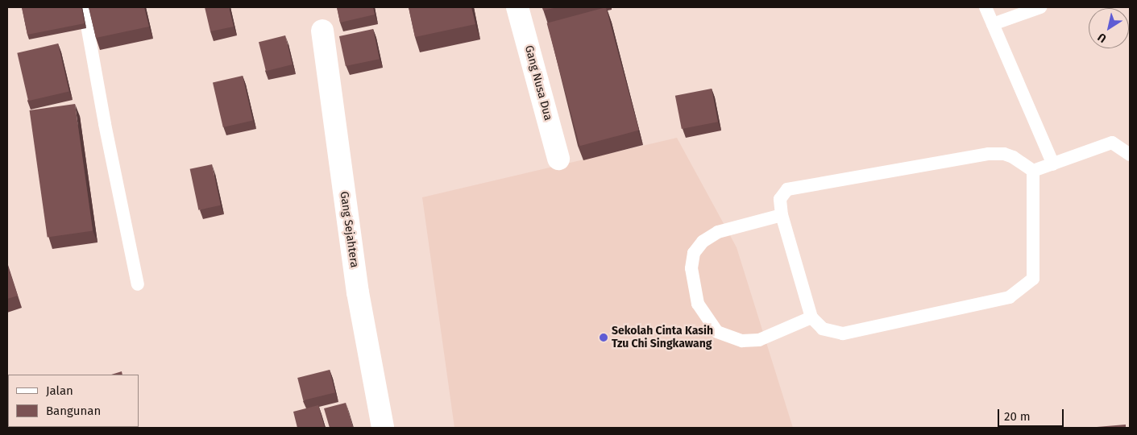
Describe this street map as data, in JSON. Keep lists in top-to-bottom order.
{
  "streets": {
    "street": ["Gang Nusa Dua", "Gang Sejahtera"]
  },
  "places": ["Sekolah Cinta Kasih Tzu Chi Singkawang"],
  "legend": ["Jalan", "Bangunan"],
  "scale_bar": "20 m",
  "north": "bottom left"
}
